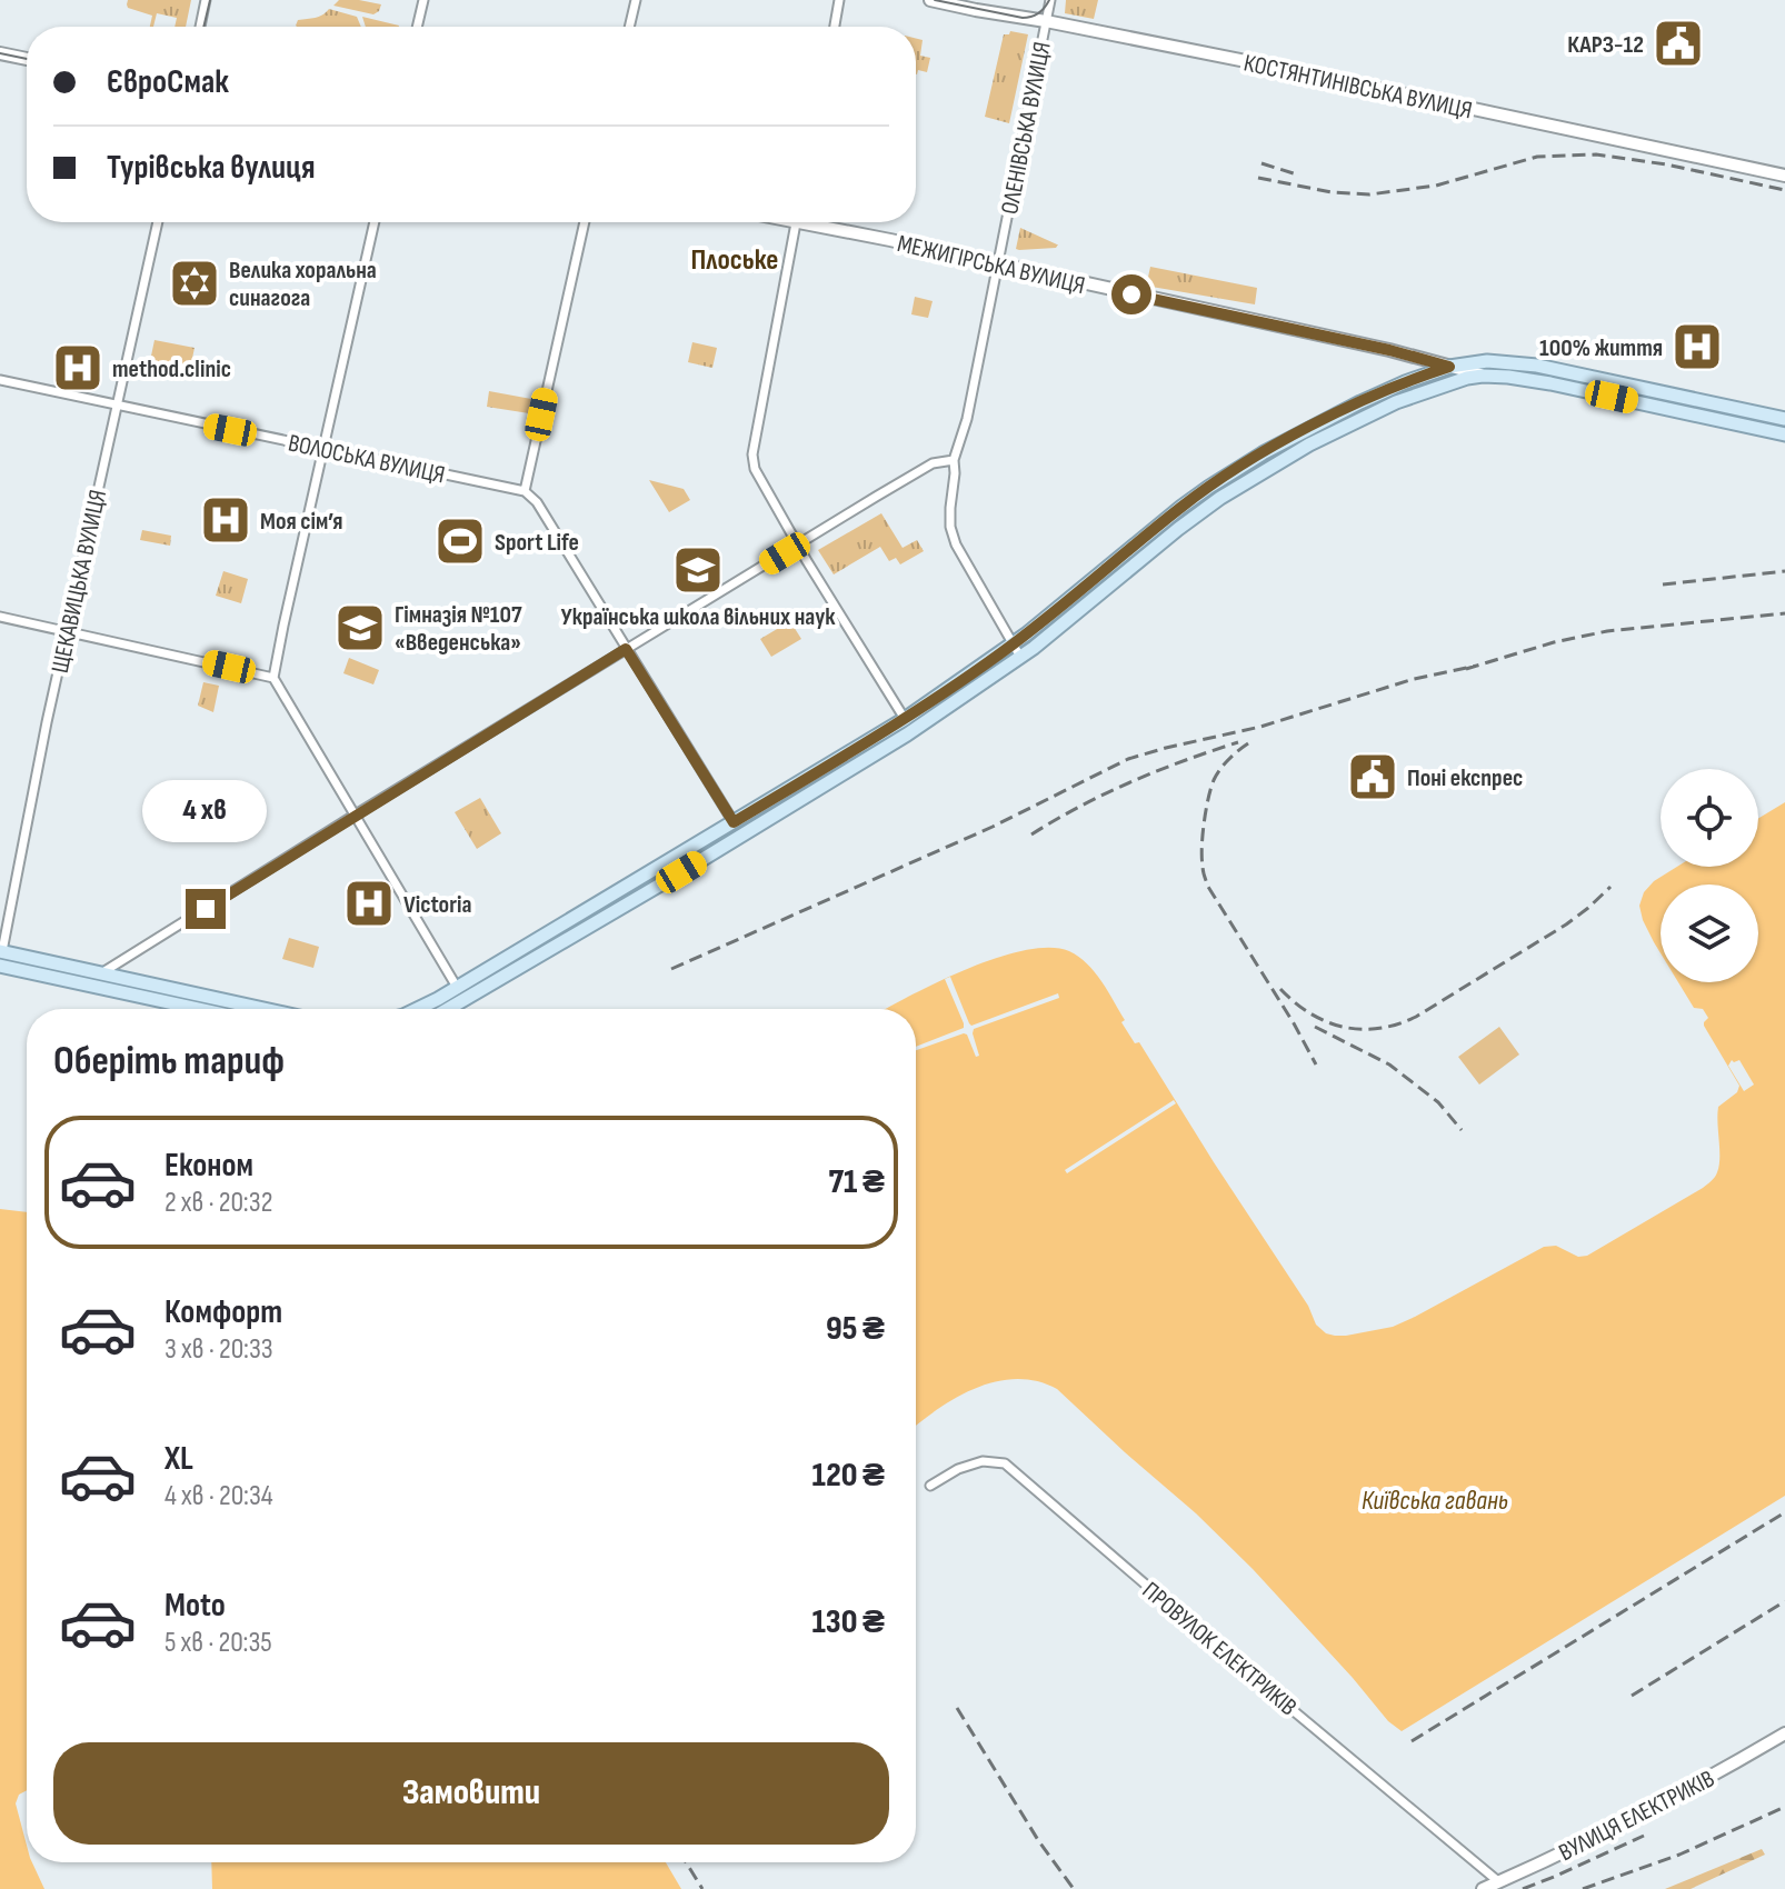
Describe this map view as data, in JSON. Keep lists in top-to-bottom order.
{
  "streets": {
    "main road": ["МЕЖИГІРСЬКА ВУЛИЦЯ"],
    "street": [
      "КОСТЯНТИНІВСЬКА ВУЛИЦЯ",
      "ОЛЕНІВСЬКА ВУЛИЦЯ",
      "ВОЛОСЬКА ВУЛИЦЯ",
      "ЩЕКАВИЦЬКА ВУЛИЦЯ",
      "ПРОВУЛОК ЕЛЕКТРИКІВ",
      "ВУЛИЦЯ ЕЛЕКТРИКІВ"
    ]
  },
  "crossings": [
    ["КОСТЯНТИНІВСЬКА ВУЛИЦЯ", "ОЛЕНІВСЬКА ВУЛИЦЯ"],
    ["ОЛЕНІВСЬКА ВУЛИЦЯ", "МЕЖИГІРСЬКА ВУЛИЦЯ"],
    ["ВОЛОСЬКА ВУЛИЦЯ", "ЩЕКАВИЦЬКА ВУЛИЦЯ"],
    ["ПРОВУЛОК ЕЛЕКТРИКІВ", "ВУЛИЦЯ ЕЛЕКТРИКІВ"]
  ],
  "districts": ["Плоське"],
  "water": ["Київська гавань"],
  "places": {
    "public building": ["КАРЗ-12", "Поні експрес"],
    "synagogue": ["Велика хоральна синагога"],
    "hospital": [
      "100% життя",
      "method.clinic",
      "Моя сім’я",
      "Victoria"
    ],
    "sports": ["Sport Life"],
    "school or university": ["Українська школа вільних наук", "Гімназія №107 «Введенська»"]
  },
  "page": {
    "banner": ["ЄвроСмак", "Турівська вулиця"],
    "bubble": "4 хв",
    "heading": "Оберіть тариф",
    "list": [
      {
        "name": "Економ",
        "note": "2 хв · 20:32",
        "value": "71 ₴"
      },
      {
        "name": "Комфорт",
        "note": "3 хв · 20:33",
        "value": "95 ₴"
      },
      {
        "name": "XL",
        "note": "4 хв · 20:34",
        "value": "120 ₴"
      },
      {
        "name": "Moto",
        "note": "5 хв · 20:35",
        "value": "130 ₴"
      }
    ],
    "buttons": "Замовити"
  }
}
